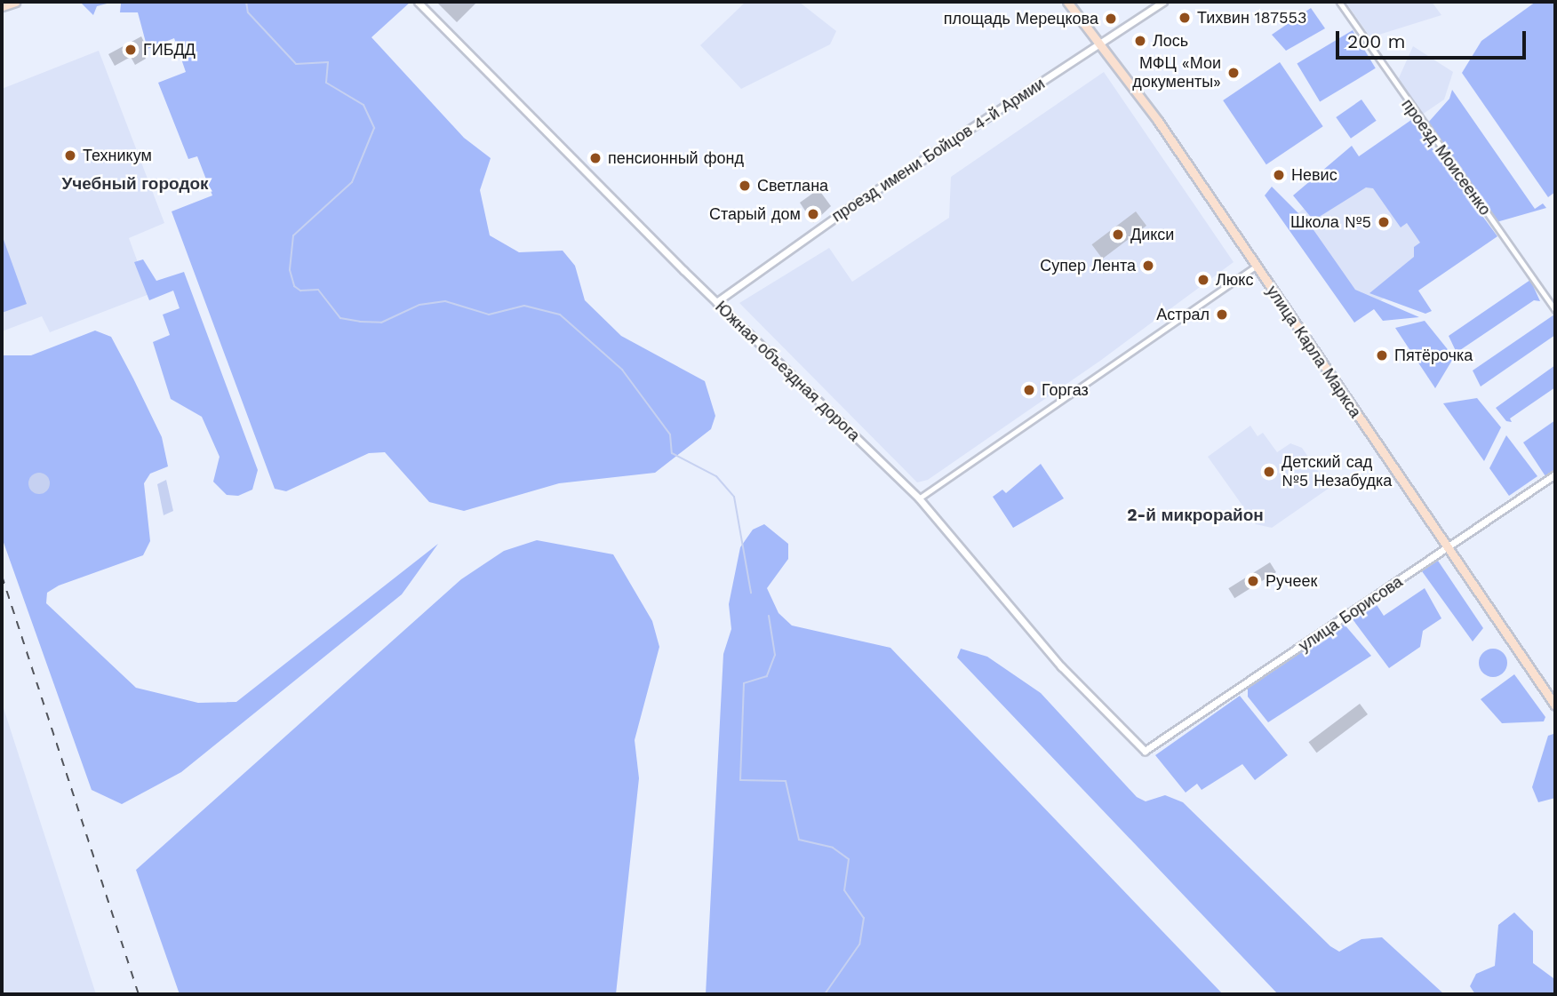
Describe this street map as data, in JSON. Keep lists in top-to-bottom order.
{
  "streets": {
    "main road": ["улица Карла Маркса"],
    "street": [
      "проезд имени Бойцов 4-й Армии",
      "проезд Моисеенко",
      "Южная объездная дорога",
      "улица Борисова"
    ]
  },
  "crossings": [
    ["проезд имени Бойцов 4-й Армии", "улица Карла Маркса"],
    ["проезд имени Бойцов 4-й Армии", "Южная объездная дорога"],
    ["улица Карла Маркса", "улица Борисова"],
    ["Южная объездная дорога", "улица Борисова"]
  ],
  "districts": ["Учебный городок", "2-й микрорайон"],
  "places": [
    "Тихвин 187553",
    "площадь Мерецкова",
    "Лось",
    "ГИБДД",
    "МФЦ «Мои документы»",
    "Техникум",
    "пенсионный фонд",
    "Невис",
    "Светлана",
    "Старый дом",
    "Школа №5",
    "Дикси",
    "Супер Лента",
    "Люкс",
    "Астрал",
    "Пятёрочка",
    "Горгаз",
    "Детский сад №5 Незабудка",
    "Ручеек"
  ],
  "scale_bar": "200 m"
}
